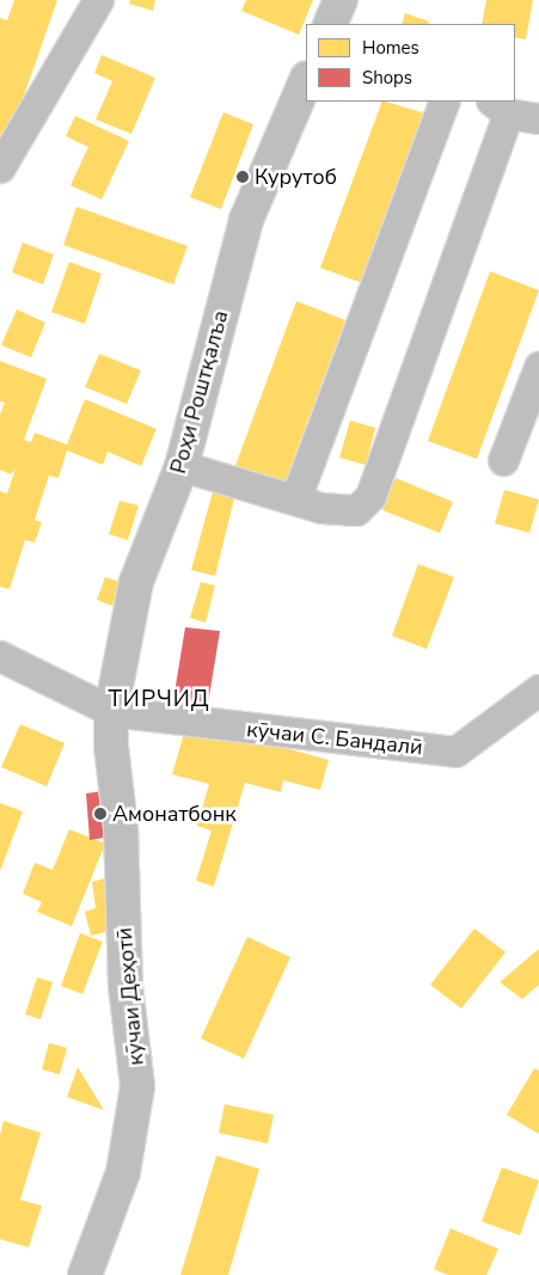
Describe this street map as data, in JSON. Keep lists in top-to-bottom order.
{
  "streets": {
    "main road": ["Роҳи Роштқалъа", "кӯчаи Деҳотӣ"],
    "street": ["кӯчаи С. Бандалӣ"]
  },
  "crossings": [
    ["Роҳи Роштқалъа", "кӯчаи С. Бандалӣ"],
    ["Роҳи Роштқалъа", "кӯчаи Деҳотӣ"],
    ["кӯчаи С. Бандалӣ", "кӯчаи Деҳотӣ"]
  ],
  "districts": ["ТИРЧИД"],
  "places": ["Курутоб", "Амонатбонк"],
  "legend": ["Homes", "Shops"]
}
